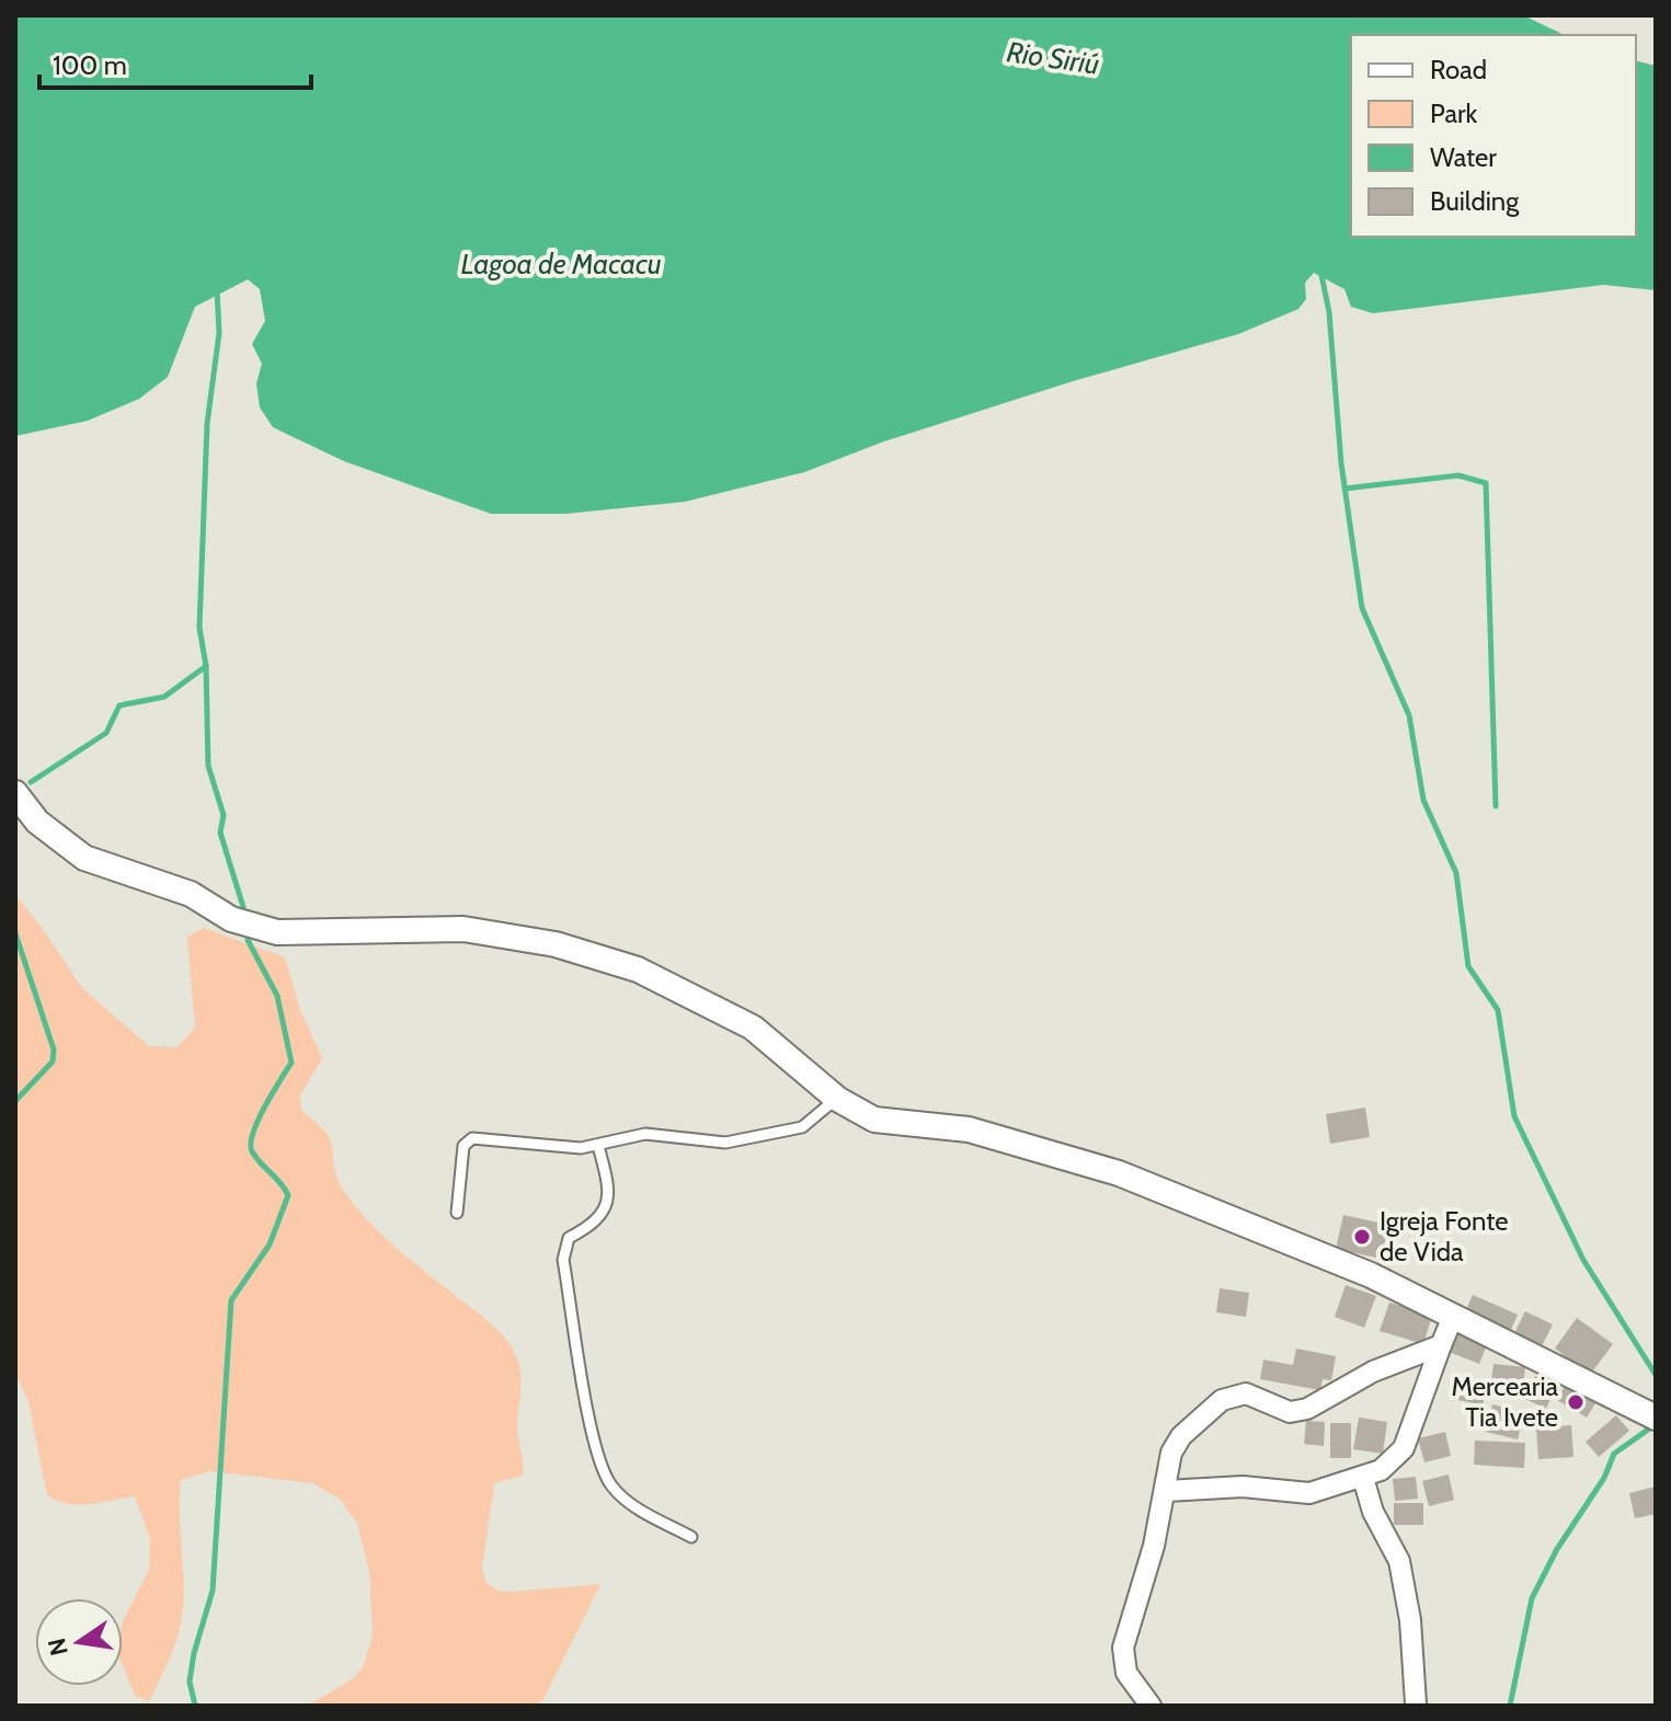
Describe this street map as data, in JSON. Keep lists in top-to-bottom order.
{
  "water": ["Rio Siriú", "Lagoa de Macacu"],
  "places": ["Igreja Fonte de Vida", "Mercearia Tia Ivete"],
  "legend": [
    "Road",
    "Park",
    "Water",
    "Building"
  ],
  "scale_bar": "100 m",
  "north": "left"
}
